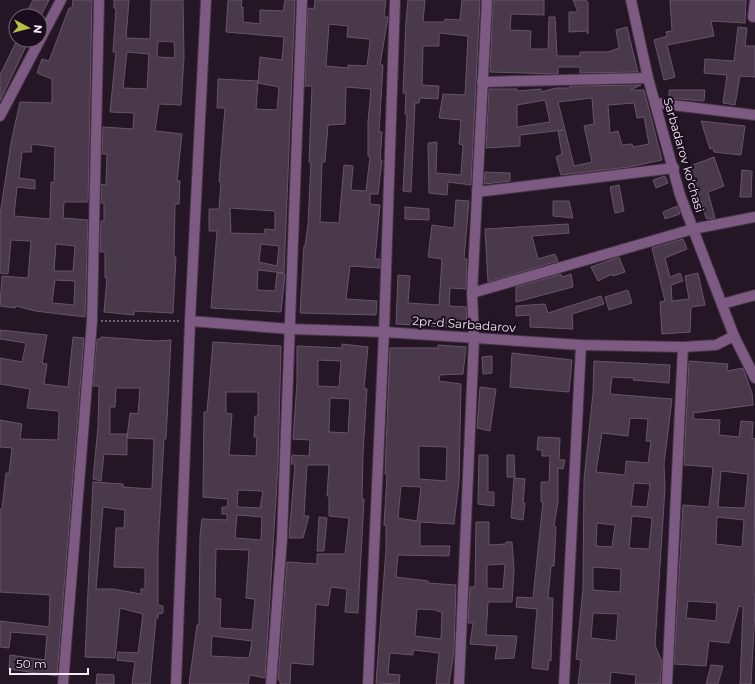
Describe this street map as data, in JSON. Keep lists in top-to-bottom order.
{
  "streets": {
    "street": ["Sarbadarov ko'chasi", "2pr-d Sarbadarov"]
  },
  "crossings": [
    ["Sarbadarov ko'chasi", "2pr-d Sarbadarov"]
  ],
  "scale_bar": "50 m",
  "north": "right"
}
